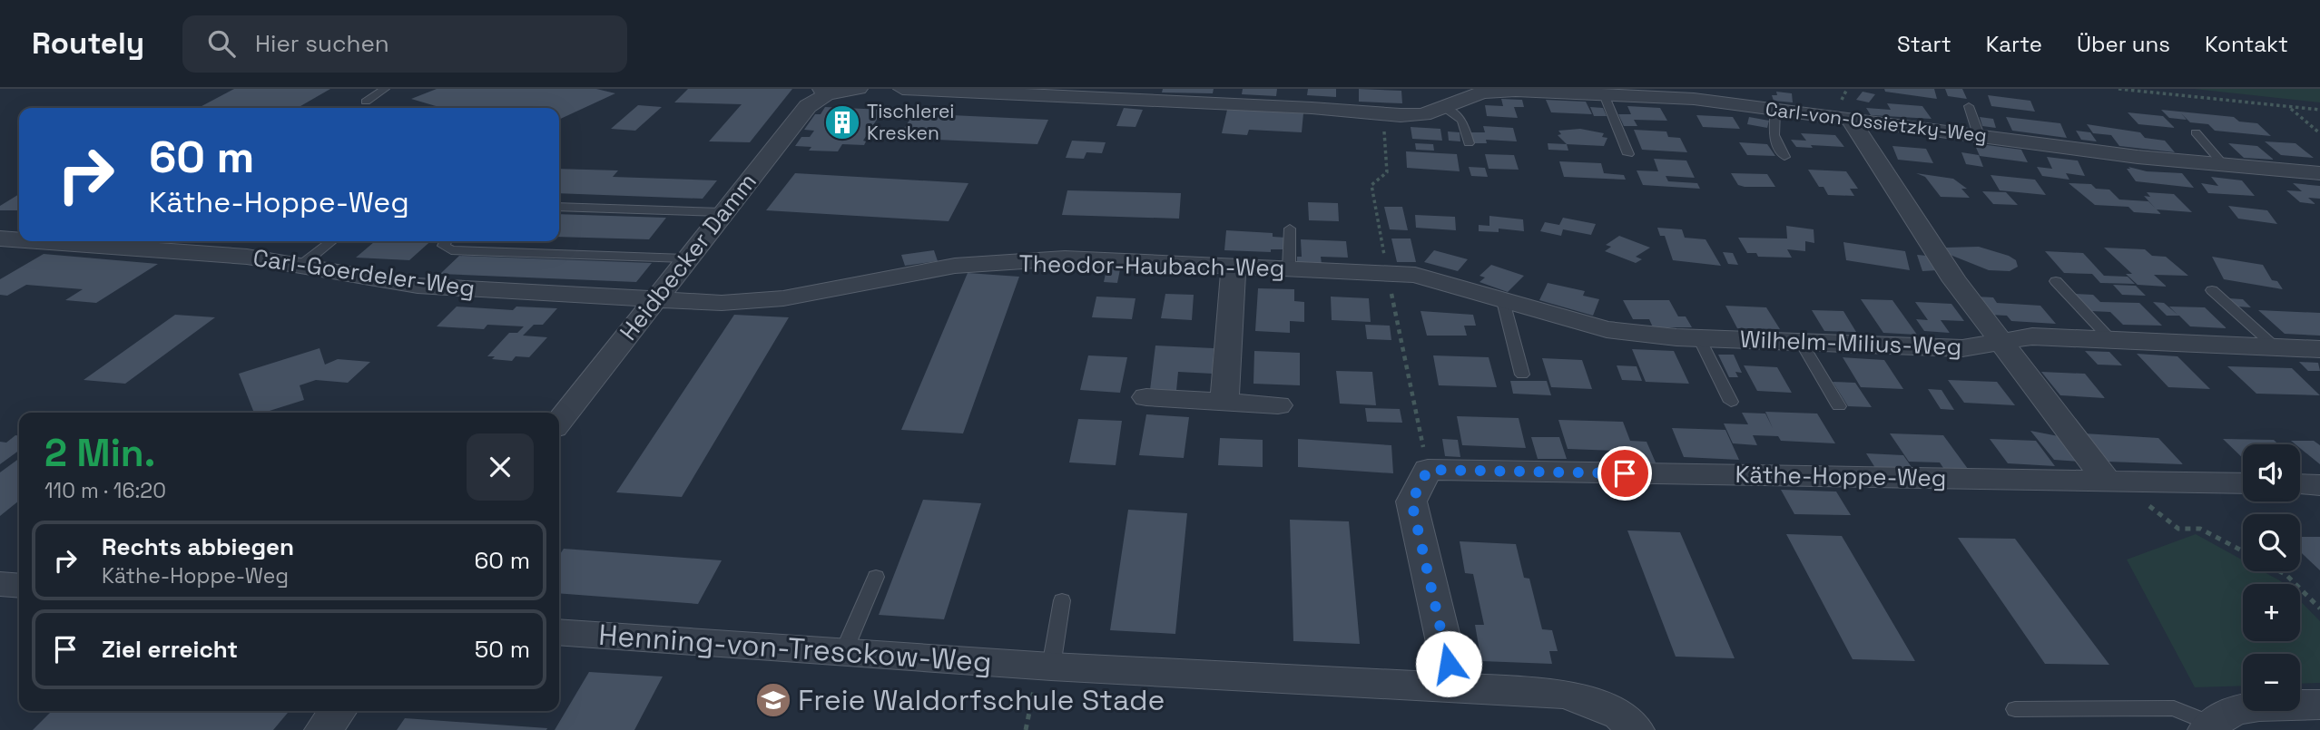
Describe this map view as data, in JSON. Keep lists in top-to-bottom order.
{
  "streets": {
    "street": [
      "Carl-von-Ossietzky-Weg",
      "Heidbecker Damm",
      "Theodor-Haubach-Weg",
      "Carl-Goerdeler-Weg",
      "Wilhelm-Milius-Weg",
      "Käthe-Hoppe-Weg",
      "Henning-von-Tresckow-Weg"
    ]
  },
  "crossings": [
    ["Heidbecker Damm", "Theodor-Haubach-Weg"],
    ["Heidbecker Damm", "Carl-Goerdeler-Weg"],
    ["Theodor-Haubach-Weg", "Carl-Goerdeler-Weg"],
    ["Theodor-Haubach-Weg", "Wilhelm-Milius-Weg"]
  ],
  "places": {
    "building": ["Tischlerei Kresken"],
    "school or university": ["Freie Waldorfschule Stade"]
  },
  "page": {
    "header": "Routely",
    "search": "Hier suchen",
    "nav": [
      "Start",
      "Karte",
      "Über uns",
      "Kontakt"
    ],
    "turn": ["60 m", "Käthe-Hoppe-Weg"],
    "heading": ["2 Min.", "110 m · 16:20"],
    "map_buttons": ["+", "−"],
    "list": [
      {
        "name": "Rechts abbiegen",
        "note": "Käthe-Hoppe-Weg",
        "value": "60 m"
      },
      {
        "name": "Ziel erreicht",
        "value": "50 m"
      }
    ]
  }
}
